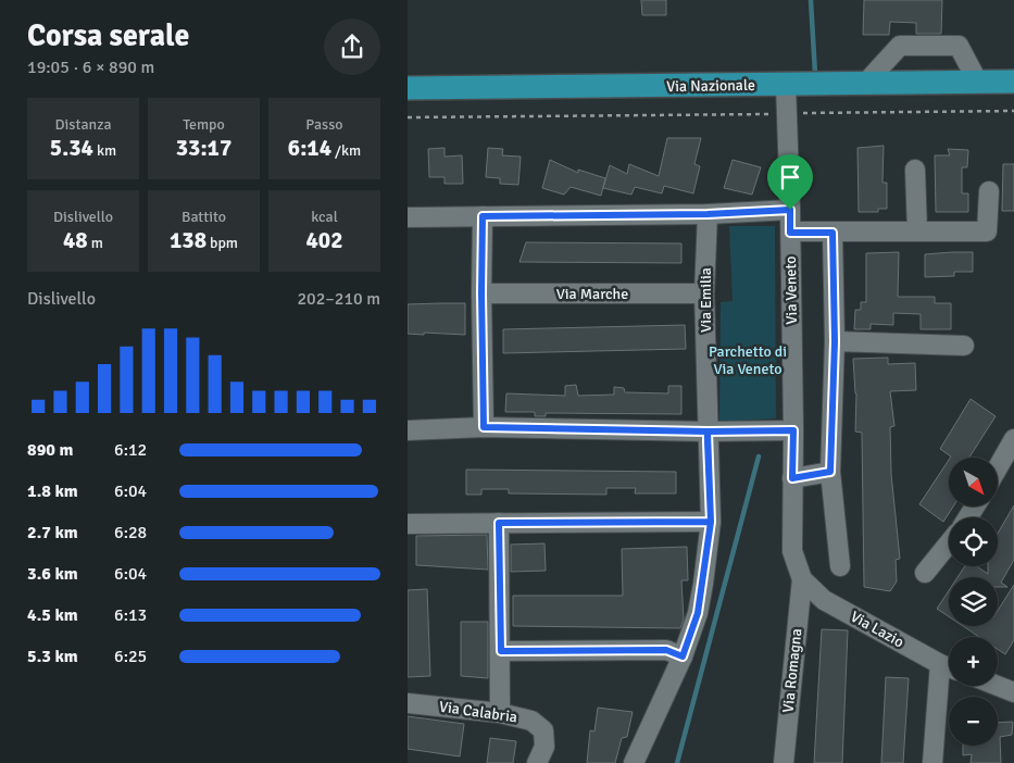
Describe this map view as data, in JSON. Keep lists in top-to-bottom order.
{
  "streets": {
    "main road": ["Via Nazionale"],
    "street": [
      "Via Veneto",
      "Via Marche",
      "Via Emilia",
      "Via Lazio",
      "Via Romagna",
      "Via Calabria"
    ]
  },
  "crossings": [
    ["Via Nazionale", "Via Veneto"],
    ["Via Veneto", "Via Lazio"],
    ["Via Veneto", "Via Romagna"],
    ["Via Marche", "Via Emilia"],
    ["Via Lazio", "Via Romagna"]
  ],
  "parks": ["Parchetto di Via Veneto"],
  "north": "bottom right",
  "page": {
    "heading": ["Corsa serale", "19:05 · 6 × 890 m"],
    "stats": [
      ["Distanza", "5.34 km"],
      ["Tempo", "33:17"],
      ["Passo", "6:14 /km"],
      ["Dislivello", "48 m"],
      ["Battito", "138 bpm"],
      ["kcal", "402"]
    ],
    "chart": ["Dislivello", "202–210 m"],
    "list": [
      {
        "name": "890 m",
        "note": "6:12"
      },
      {
        "name": "1.8 km",
        "note": "6:04"
      },
      {
        "name": "2.7 km",
        "note": "6:28"
      },
      {
        "name": "3.6 km",
        "note": "6:04"
      },
      {
        "name": "4.5 km",
        "note": "6:13"
      },
      {
        "name": "5.3 km",
        "note": "6:25"
      }
    ],
    "map_buttons": ["+", "−"]
  }
}
